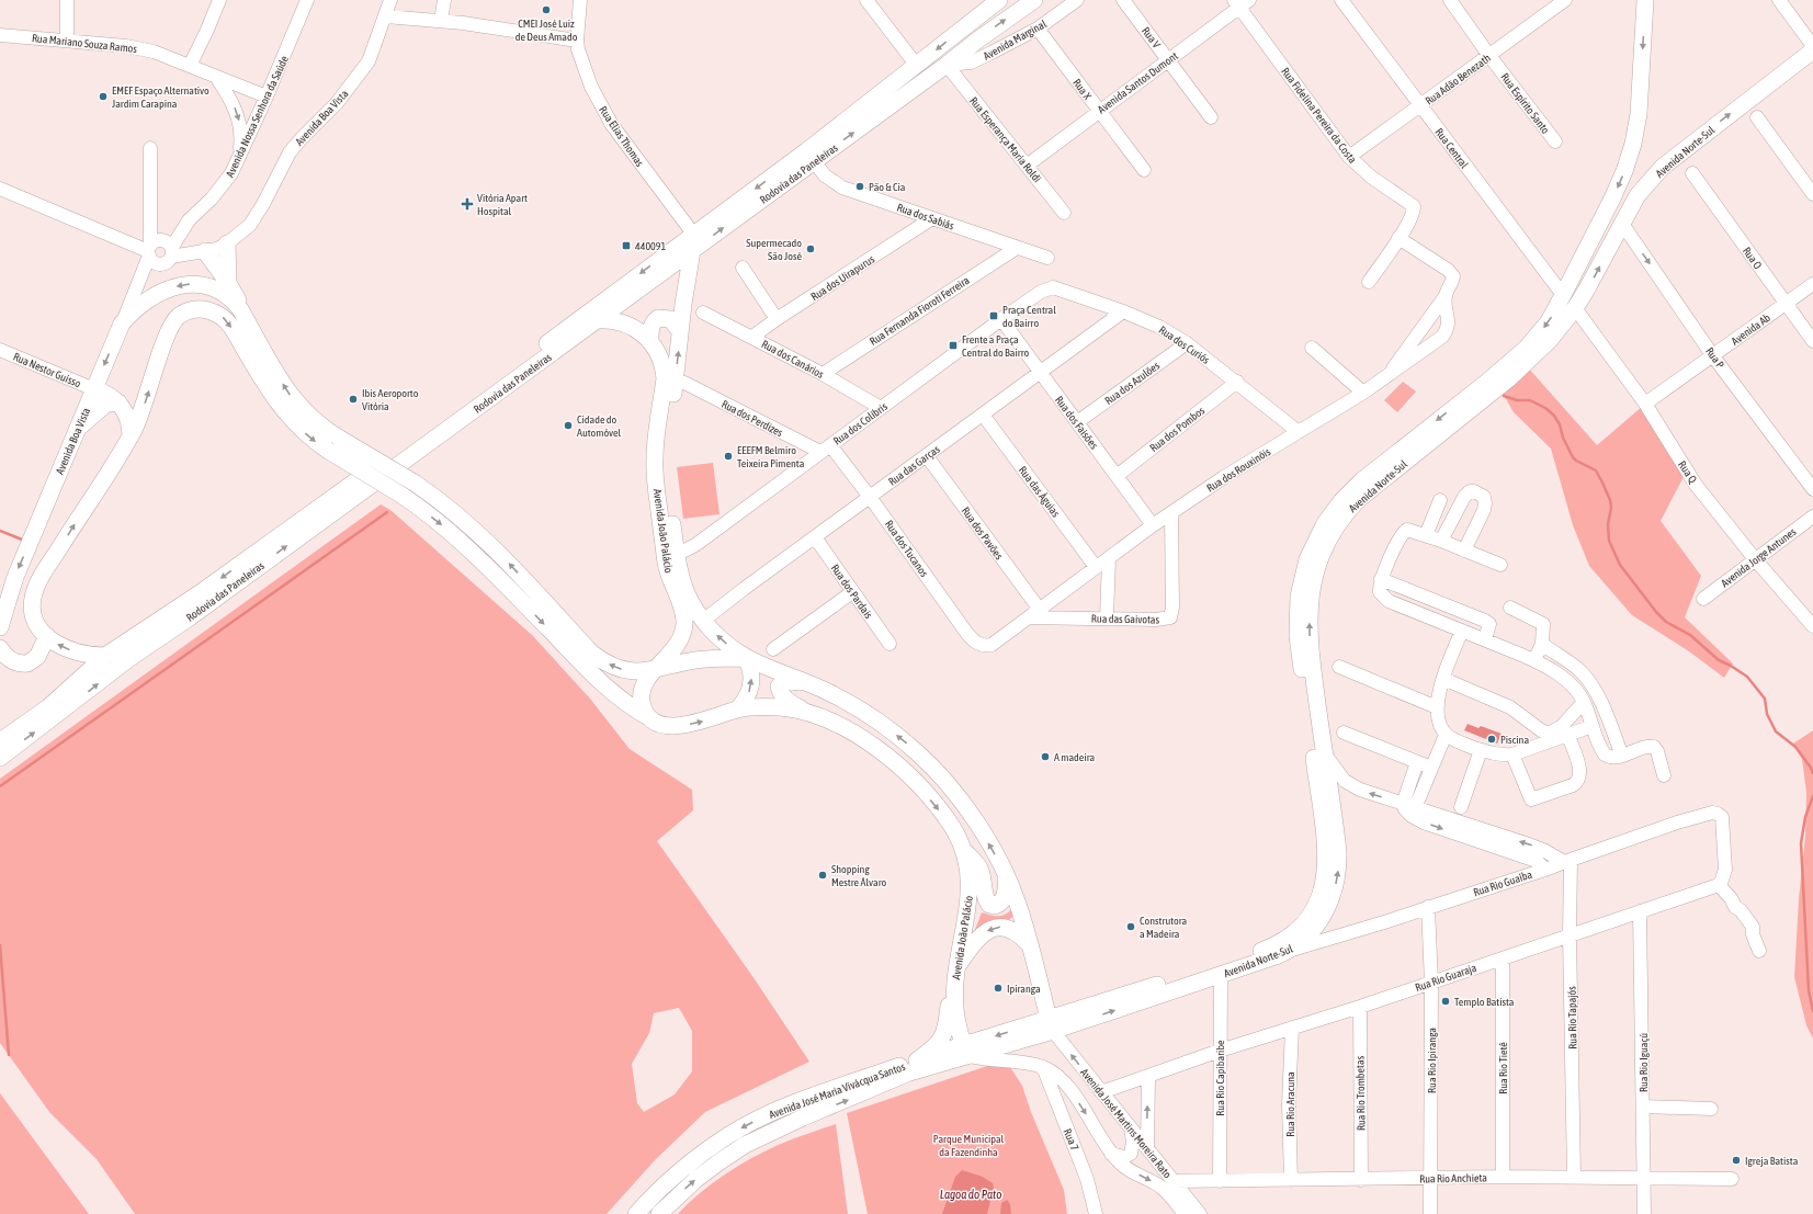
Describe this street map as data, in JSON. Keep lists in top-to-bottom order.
{
  "streets": {
    "main road": [
      "Avenida Boa Vista",
      "Avenida Norte-Sul",
      "Rodovia das Paneleiras",
      "Avenida João Palácio",
      "Avenida José Maria Vivácqua Santos"
    ],
    "street": [
      "Rua V",
      "Avenida Marginal",
      "Rua Mariano Souza Ramos",
      "Rua Adão Benezath",
      "Avenida Santos Dumont",
      "Rua X",
      "Rua Espírito Santo",
      "Rua Fidelina Pereira da Costa",
      "Avenida Nossa Senhora da Saúde",
      "Rua Elias Thomas",
      "Rua Esperança Maria Roldi",
      "Rua Central",
      "Rua dos Sabiás",
      "Rua O",
      "Rua dos Uirapurus",
      "Rua Fernanda Fioroti Ferreira",
      "Avenida Ab",
      "Rua dos Curiós",
      "Rua P",
      "Rua dos Canários",
      "Rua Nestor Guisso",
      "Rua dos Azulões",
      "Rua dos Perdizes",
      "Rua dos Faisões",
      "Rua dos Colibris",
      "Rua dos Pombos",
      "Rua das Garças",
      "Rua dos Rouxinóis",
      "Rua Q",
      "Rua das Águias",
      "Rua dos Pavões",
      "Rua dos Tucanos",
      "Avenida Jorge Antunes",
      "Rua dos Pardais",
      "Rua das Gaivotas",
      "Rua Rio Guaíba",
      "Rua Rio Guaraja",
      "Rua Rio Tapajós",
      "Rua Rio Ipiranga",
      "Rua Rio Iguaçú",
      "Rua Rio Tietê",
      "Rua Rio Capibaribe",
      "Rua Rio Trombetas",
      "Rua Rio Aracuna",
      "Avenida José Martins Moreira Rato",
      "Rua 7",
      "Rua Rio Anchieta"
    ]
  },
  "crossings": [
    ["Rua V", "Avenida Santos Dumont"],
    ["Avenida Marginal", "Rua X"],
    ["Avenida Marginal", "Rua Esperança Maria Roldi"],
    ["Avenida Marginal", "Rodovia das Paneleiras"],
    ["Rua Mariano Souza Ramos", "Avenida Nossa Senhora da Saúde"],
    ["Rua Adão Benezath", "Rua Espírito Santo"],
    ["Rua Adão Benezath", "Rua Fidelina Pereira da Costa"],
    ["Rua Adão Benezath", "Rua Central"],
    ["Avenida Santos Dumont", "Rua X"],
    ["Avenida Santos Dumont", "Rua Fidelina Pereira da Costa"],
    ["Avenida Santos Dumont", "Rua Esperança Maria Roldi"],
    ["Rua Fidelina Pereira da Costa", "Rua dos Rouxinóis"],
    ["Avenida Nossa Senhora da Saúde", "Avenida Boa Vista"],
    ["Avenida Boa Vista", "Rua Nestor Guisso"],
    ["Rua Elias Thomas", "Rodovia das Paneleiras"],
    ["Rua Esperança Maria Roldi", "Rodovia das Paneleiras"],
    ["Rua Central", "Avenida Norte-Sul"],
    ["Avenida Norte-Sul", "Rua P"],
    ["Avenida Norte-Sul", "Rua Q"],
    ["Avenida Norte-Sul", "Avenida João Palácio"],
    ["Avenida Norte-Sul", "Rua Rio Guaíba"],
    ["Avenida Norte-Sul", "Rua Rio Capibaribe"],
    ["Avenida Norte-Sul", "Avenida José Maria Vivácqua Santos"],
    ["Avenida Norte-Sul", "Avenida José Martins Moreira Rato"],
    ["Rodovia das Paneleiras", "Rua dos Sabiás"],
    ["Rodovia das Paneleiras", "Avenida João Palácio"],
    ["Rua dos Sabiás", "Rua dos Uirapurus"],
    ["Rua dos Sabiás", "Rua Fernanda Fioroti Ferreira"],
    ["Rua O", "Avenida Ab"],
    ["Rua dos Uirapurus", "Rua dos Canários"],
    ["Rua Fernanda Fioroti Ferreira", "Rua dos Canários"],
    ["Avenida Ab", "Rua P"],
    ["Avenida Ab", "Rua Q"],
    ["Rua dos Curiós", "Rua dos Azulões"],
    ["Rua dos Curiós", "Rua dos Colibris"],
    ["Rua dos Curiós", "Rua dos Pombos"],
    ["Rua dos Curiós", "Rua das Garças"],
    ["Rua dos Curiós", "Rua dos Rouxinóis"],
    ["Rua dos Canários", "Rua dos Colibris"],
    ["Rua dos Azulões", "Rua dos Faisões"],
    ["Rua dos Perdizes", "Rua dos Colibris"],
    ["Rua dos Perdizes", "Rua dos Tucanos"],
    ["Rua dos Faisões", "Rua dos Colibris"],
    ["Rua dos Faisões", "Rua dos Pombos"],
    ["Rua dos Faisões", "Rua das Garças"],
    ["Rua dos Faisões", "Rua dos Rouxinóis"],
    ["Rua dos Colibris", "Avenida João Palácio"],
    ["Rua dos Colibris", "Rua dos Tucanos"],
    ["Rua das Garças", "Rua das Águias"],
    ["Rua das Garças", "Avenida João Palácio"],
    ["Rua das Garças", "Rua dos Pavões"],
    ["Rua das Garças", "Rua dos Tucanos"],
    ["Rua das Garças", "Rua dos Pardais"],
    ["Rua dos Rouxinóis", "Rua das Águias"],
    ["Rua dos Rouxinóis", "Rua dos Pavões"],
    ["Rua dos Rouxinóis", "Rua dos Tucanos"],
    ["Rua dos Rouxinóis", "Rua das Gaivotas"],
    ["Rua Q", "Avenida Jorge Antunes"],
    ["Avenida João Palácio", "Avenida José Maria Vivácqua Santos"],
    ["Avenida João Palácio", "Avenida José Martins Moreira Rato"],
    ["Rua dos Pavões", "Rua das Gaivotas"],
    ["Rua Rio Guaíba", "Rua Rio Guaraja"],
    ["Rua Rio Guaíba", "Rua Rio Tapajós"],
    ["Rua Rio Guaíba", "Rua Rio Ipiranga"],
    ["Rua Rio Guaraja", "Rua Rio Tapajós"],
    ["Rua Rio Guaraja", "Rua Rio Ipiranga"],
    ["Rua Rio Guaraja", "Rua Rio Iguaçú"],
    ["Rua Rio Guaraja", "Rua Rio Tietê"],
    ["Rua Rio Guaraja", "Rua Rio Capibaribe"],
    ["Rua Rio Guaraja", "Rua Rio Trombetas"],
    ["Rua Rio Guaraja", "Rua Rio Aracuna"],
    ["Rua Rio Guaraja", "Avenida José Martins Moreira Rato"],
    ["Rua Rio Tapajós", "Rua Rio Anchieta"],
    ["Rua Rio Ipiranga", "Rua Rio Anchieta"],
    ["Rua Rio Iguaçú", "Rua Rio Anchieta"],
    ["Rua Rio Tietê", "Rua Rio Anchieta"],
    ["Rua Rio Capibaribe", "Rua Rio Anchieta"],
    ["Avenida José Maria Vivácqua Santos", "Avenida José Martins Moreira Rato"],
    ["Rua Rio Trombetas", "Rua Rio Anchieta"],
    ["Rua Rio Aracuna", "Rua Rio Anchieta"],
    ["Avenida José Martins Moreira Rato", "Rua 7"],
    ["Avenida José Martins Moreira Rato", "Rua Rio Anchieta"]
  ],
  "one_way": ["Avenida Boa Vista", "Rua P"],
  "water": ["Lagoa do Pato"],
  "parks": ["Parque Municipal da Fazendinha"],
  "places": {
    "other": [
      "CMEI José Luiz de Deus Amado",
      "EMEF Espaço Alternativo Jardim Carapina",
      "Pão & Cia",
      "Supermecado São José",
      "Ibis Aeroporto Vitória",
      "Cidade do Automóvel",
      "EEEFM Belmiro Teixeira Pimenta",
      "Piscina",
      "A madeira",
      "Shopping Mestre Álvaro",
      "Construtora a Madeira",
      "Ipiranga",
      "Templo Batista",
      "Igreja Batista"
    ],
    "health": ["Vitória Apart Hospital"],
    "transit": ["440091", "Praça Central do Bairro", "Frente a Praça Central do Bairro"]
  }
}
